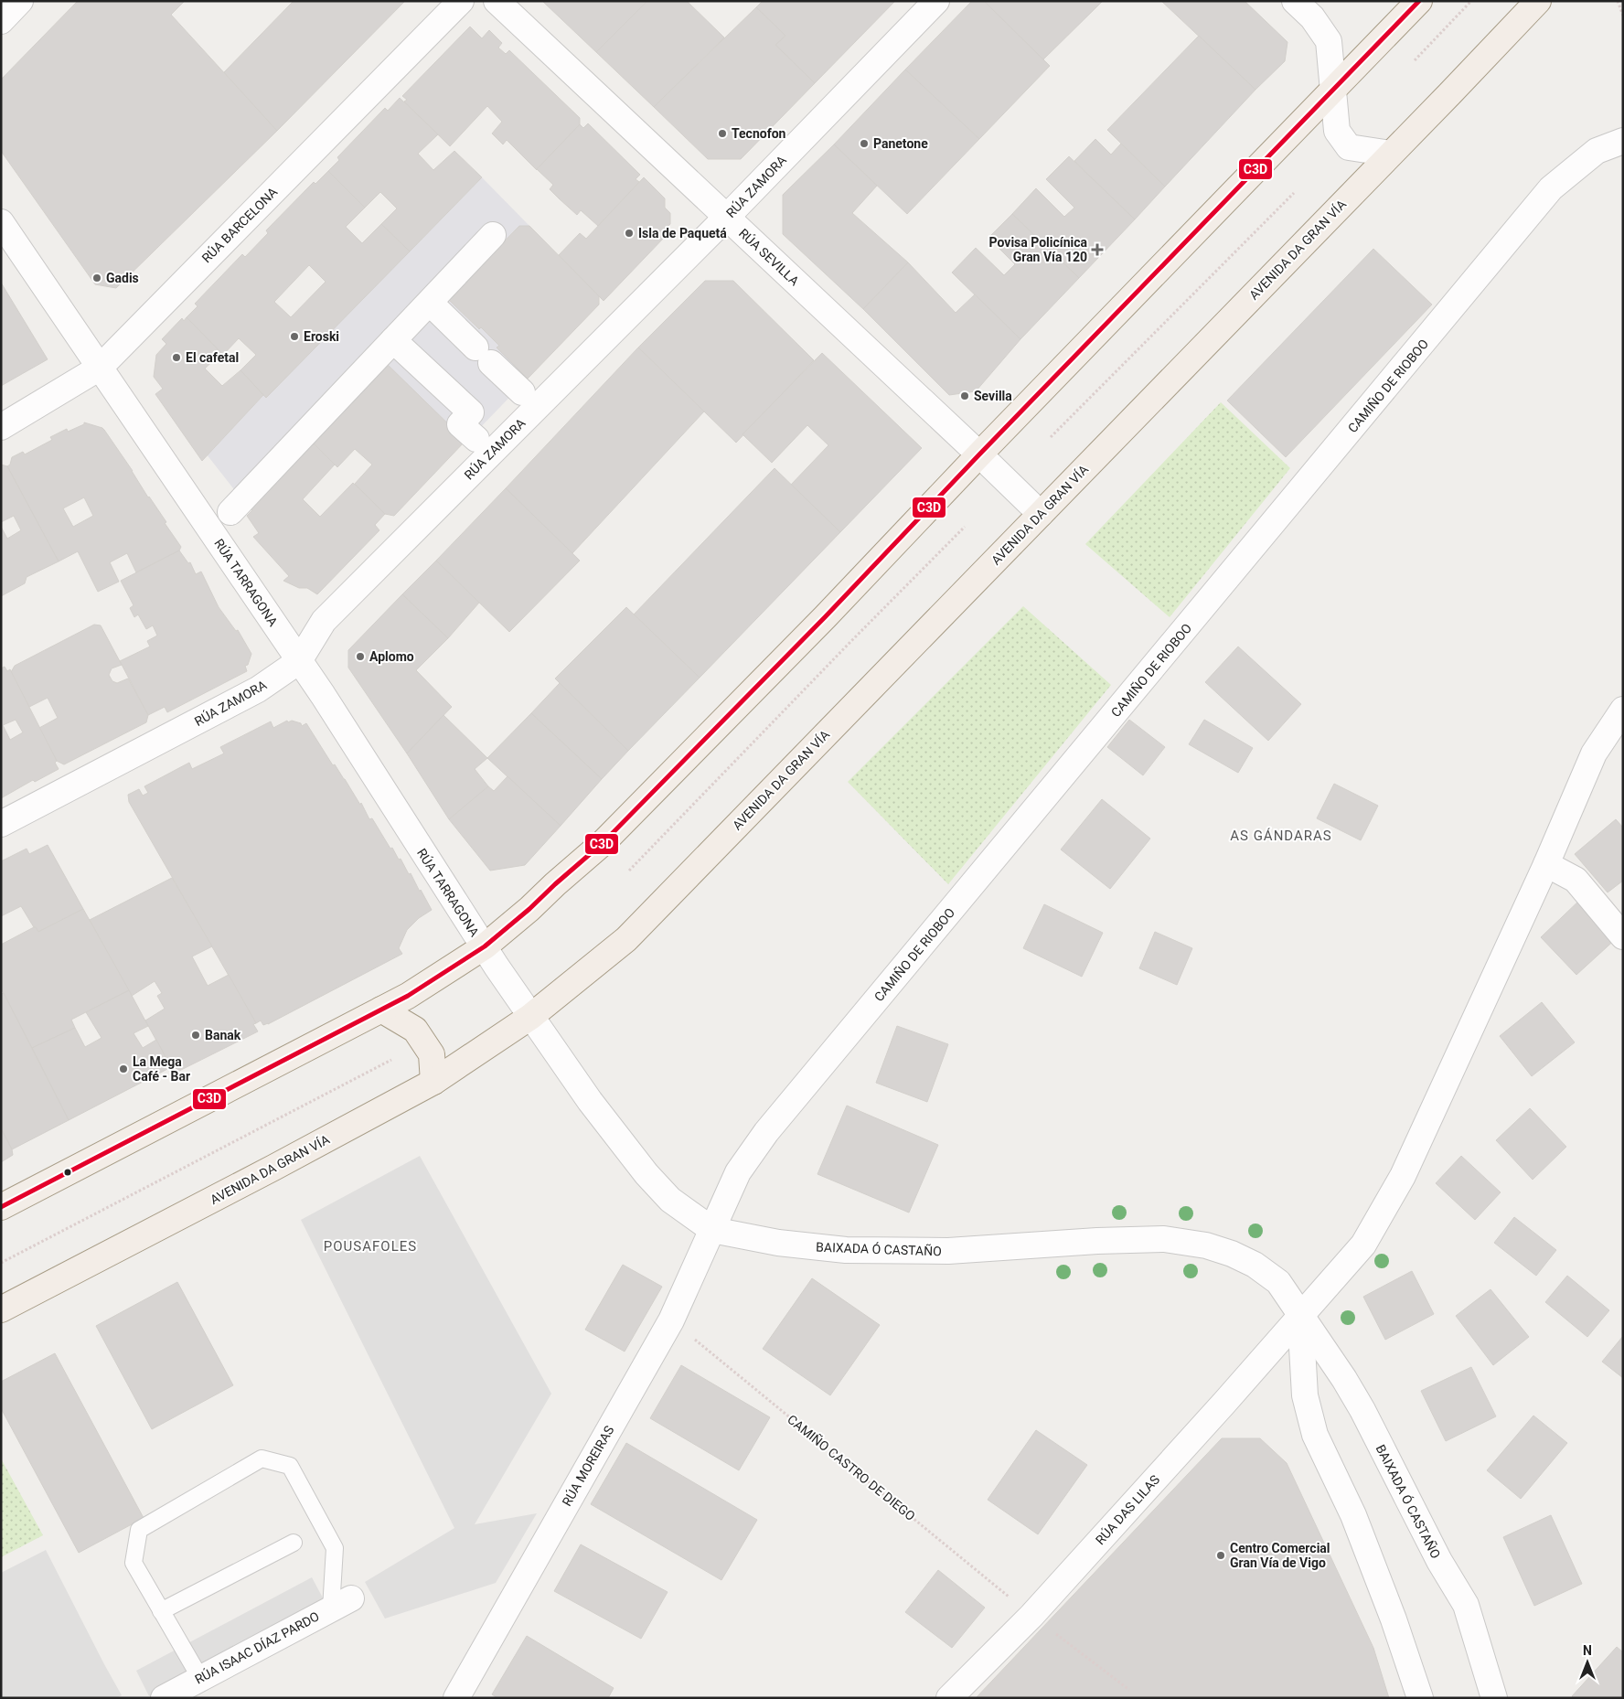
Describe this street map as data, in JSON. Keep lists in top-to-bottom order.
{
  "streets": {
    "main road": ["AVENIDA DA GRAN VÍA"],
    "street": [
      "RÚA ZAMORA",
      "RÚA BARCELONA",
      "RÚA SEVILLA",
      "CAMIÑO DE RIOBOO",
      "RÚA TARRAGONA",
      "BAIXADA Ó CASTAÑO",
      "RÚA MOREIRAS",
      "RÚA DAS LILAS",
      "RÚA ISAAC DÍAZ PARDO"
    ],
    "path": ["CAMIÑO CASTRO DE DIEGO"]
  },
  "crossings": [
    ["RÚA ZAMORA", "RÚA SEVILLA"],
    ["RÚA ZAMORA", "RÚA TARRAGONA"],
    ["RÚA BARCELONA", "RÚA TARRAGONA"],
    ["AVENIDA DA GRAN VÍA", "RÚA SEVILLA"],
    ["AVENIDA DA GRAN VÍA", "BAIXADA Ó CASTAÑO"],
    ["CAMIÑO DE RIOBOO", "BAIXADA Ó CASTAÑO"],
    ["CAMIÑO DE RIOBOO", "RÚA MOREIRAS"],
    ["BAIXADA Ó CASTAÑO", "RÚA MOREIRAS"],
    ["BAIXADA Ó CASTAÑO", "RÚA DAS LILAS"],
    ["RÚA MOREIRAS", "CAMIÑO CASTRO DE DIEGO"],
    ["CAMIÑO CASTRO DE DIEGO", "RÚA DAS LILAS"]
  ],
  "districts": ["AS GÁNDARAS", "POUSAFOLES"],
  "places": {
    "other": [
      "Tecnofon",
      "Panetone",
      "Isla de Paquetá",
      "Gadis",
      "Eroski",
      "El cafetal",
      "Sevilla",
      "Aplomo",
      "Banak",
      "La Mega Café - Bar",
      "Centro Comercial Gran Vía de Vigo"
    ],
    "health": ["Povisa Policínica Gran Vía 120"]
  },
  "lines": ["transit line C3D"],
  "north": "top"
}
